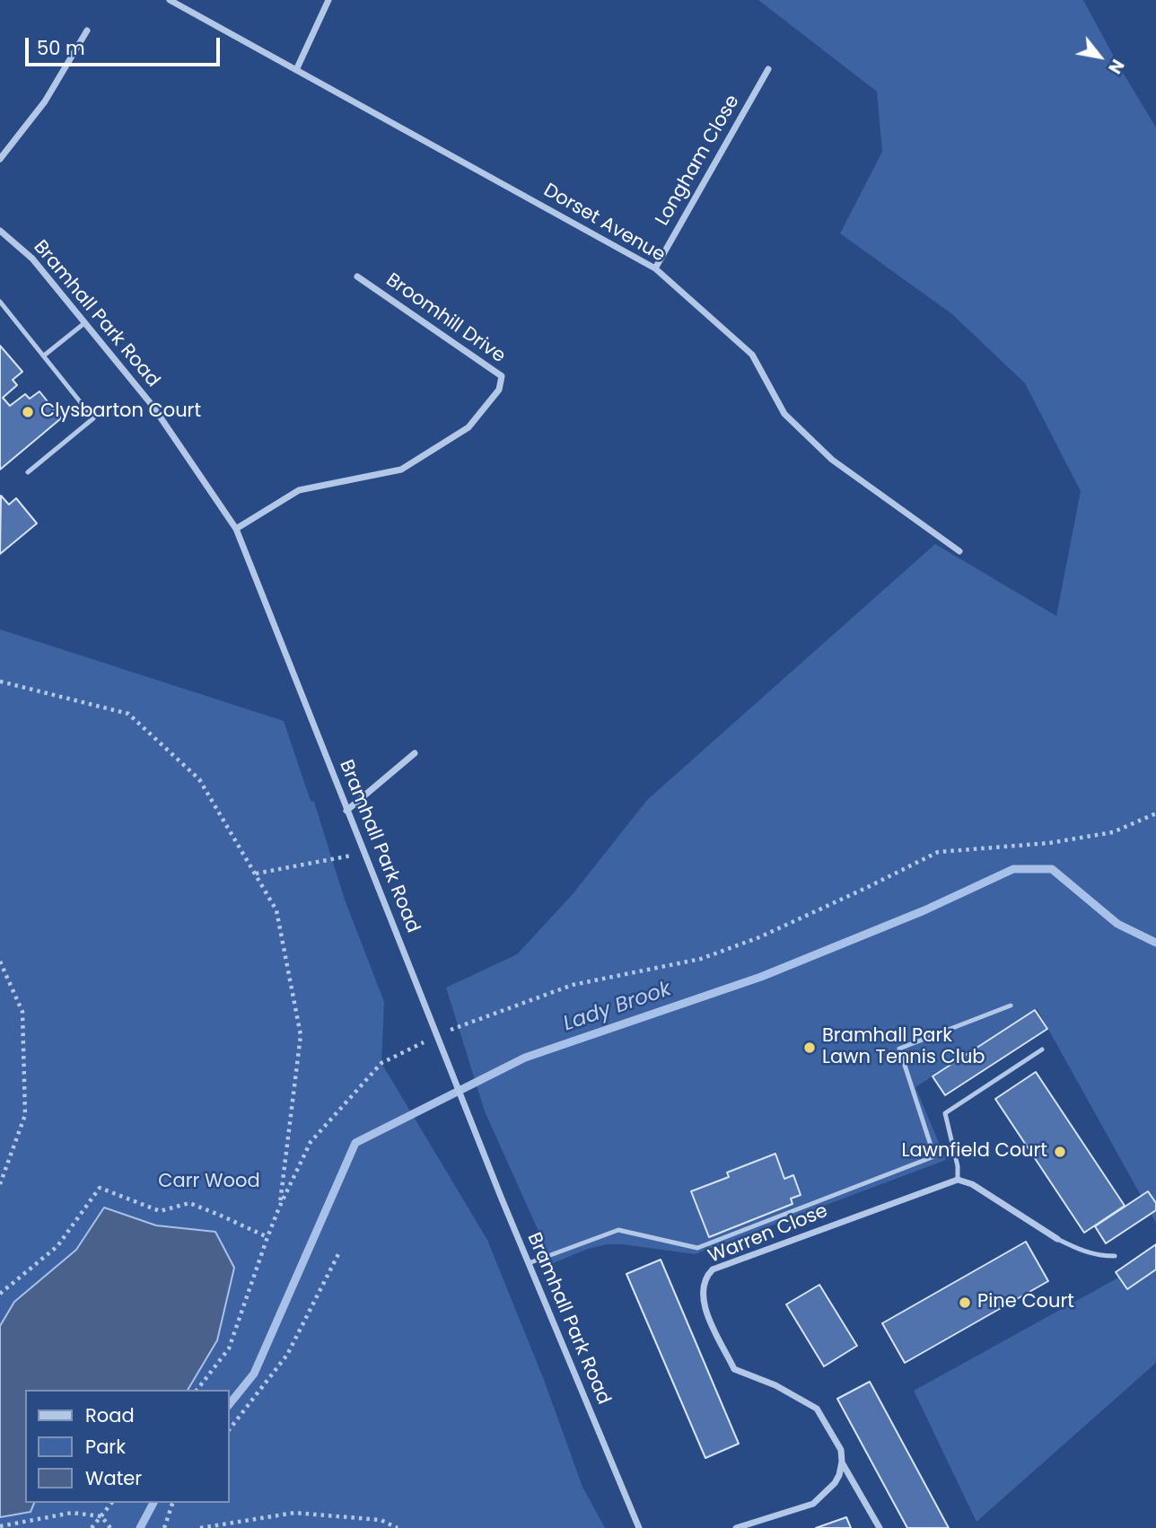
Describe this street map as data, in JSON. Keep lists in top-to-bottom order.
{
  "streets": {
    "street": [
      "Longham Close",
      "Dorset Avenue",
      "Bramhall Park Road",
      "Broomhill Drive",
      "Warren Close"
    ]
  },
  "crossings": [
    ["Longham Close", "Dorset Avenue"],
    ["Bramhall Park Road", "Broomhill Drive"]
  ],
  "water": ["Lady Brook"],
  "parks": ["Carr Wood"],
  "places": [
    "Clysbarton Court",
    "Bramhall Park Lawn Tennis Club",
    "Lawnfield Court",
    "Pine Court"
  ],
  "legend": ["Road", "Park", "Water"],
  "scale_bar": "50 m",
  "north": "bottom right"
}
